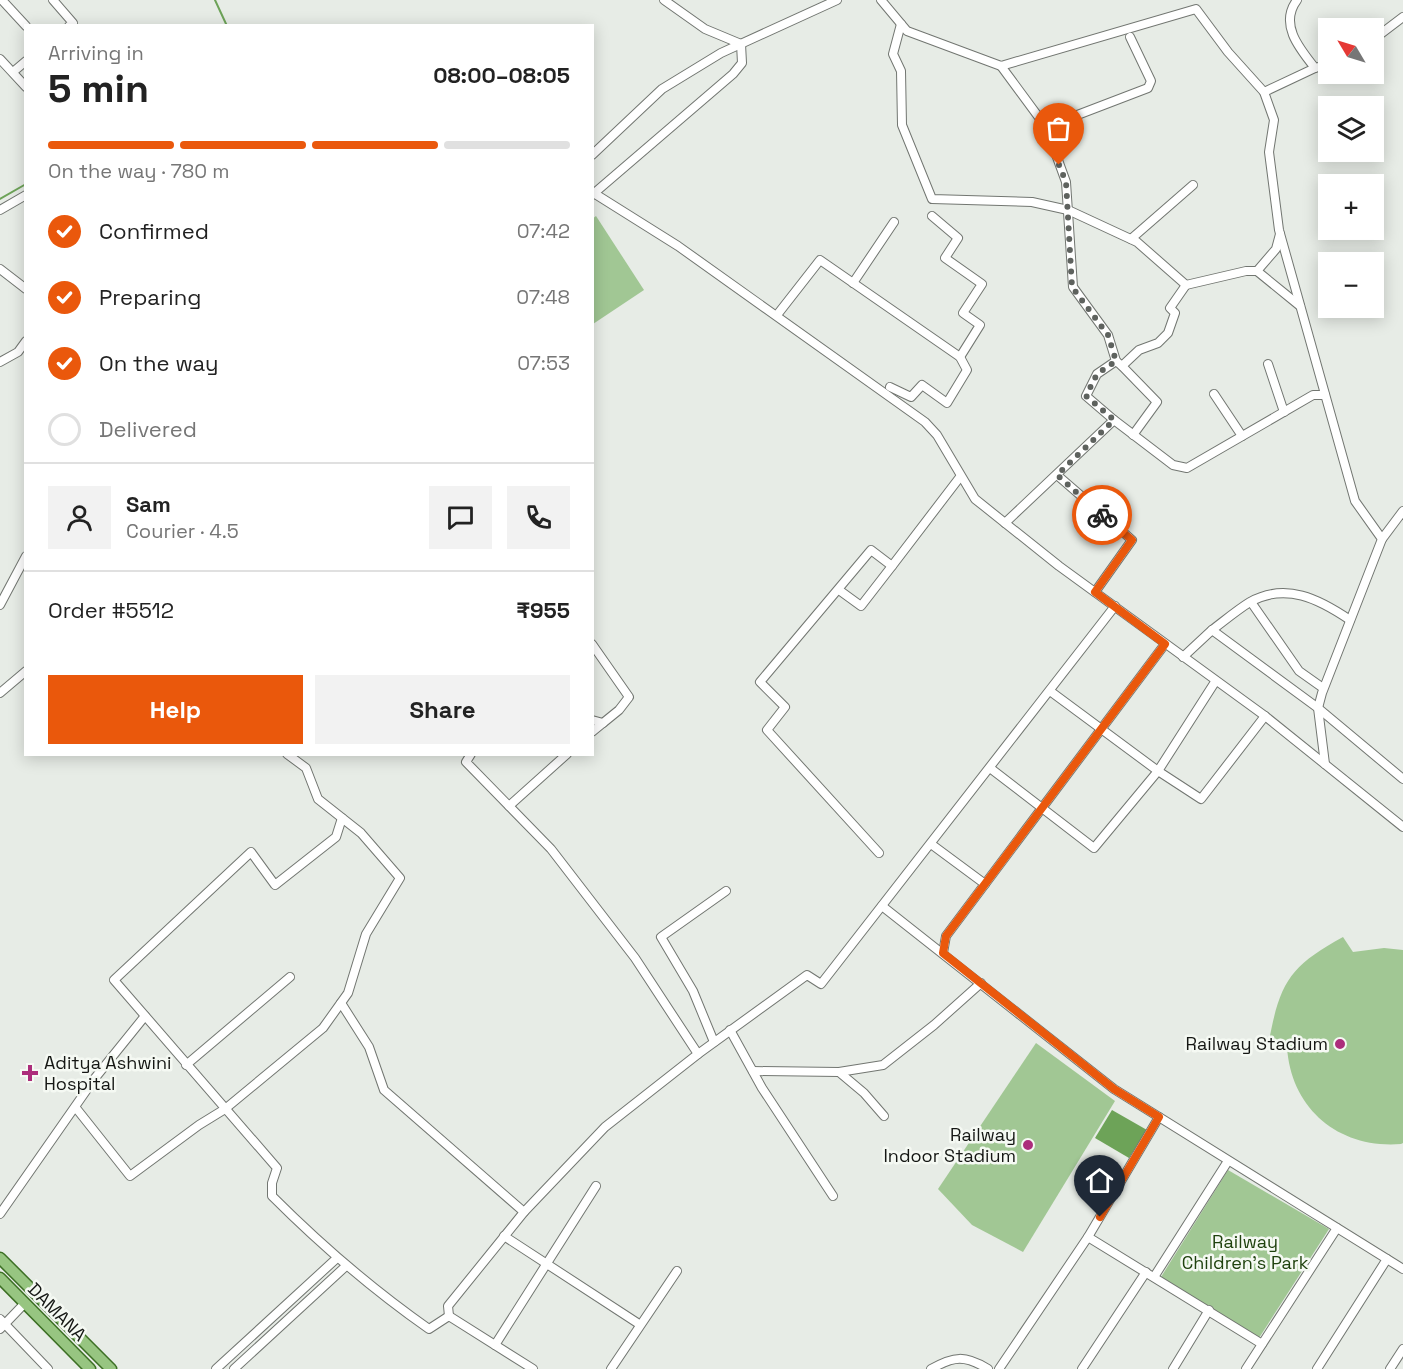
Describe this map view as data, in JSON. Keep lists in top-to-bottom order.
{
  "streets": {
    "main road": ["DAMANA"]
  },
  "parks": ["Railway Children's Park"],
  "places": {
    "other": ["Railway Stadium", "Railway Indoor Stadium"],
    "health": ["Aditya Ashwini Hospital"]
  },
  "north": "top left",
  "page": {
    "map_buttons": ["+", "−"],
    "heading": ["5 min", "Arriving in", "08:00–08:05"],
    "panel": [
      "Sam",
      "Courier · 4.5",
      "Order #5512",
      "₹955"
    ],
    "bar": "On the way · 780 m",
    "list": [
      ["Confirmed", "07:42"],
      ["Preparing", "07:48"],
      ["On the way", "07:53"],
      "Delivered"
    ],
    "buttons": ["Help", "Share"]
  }
}
